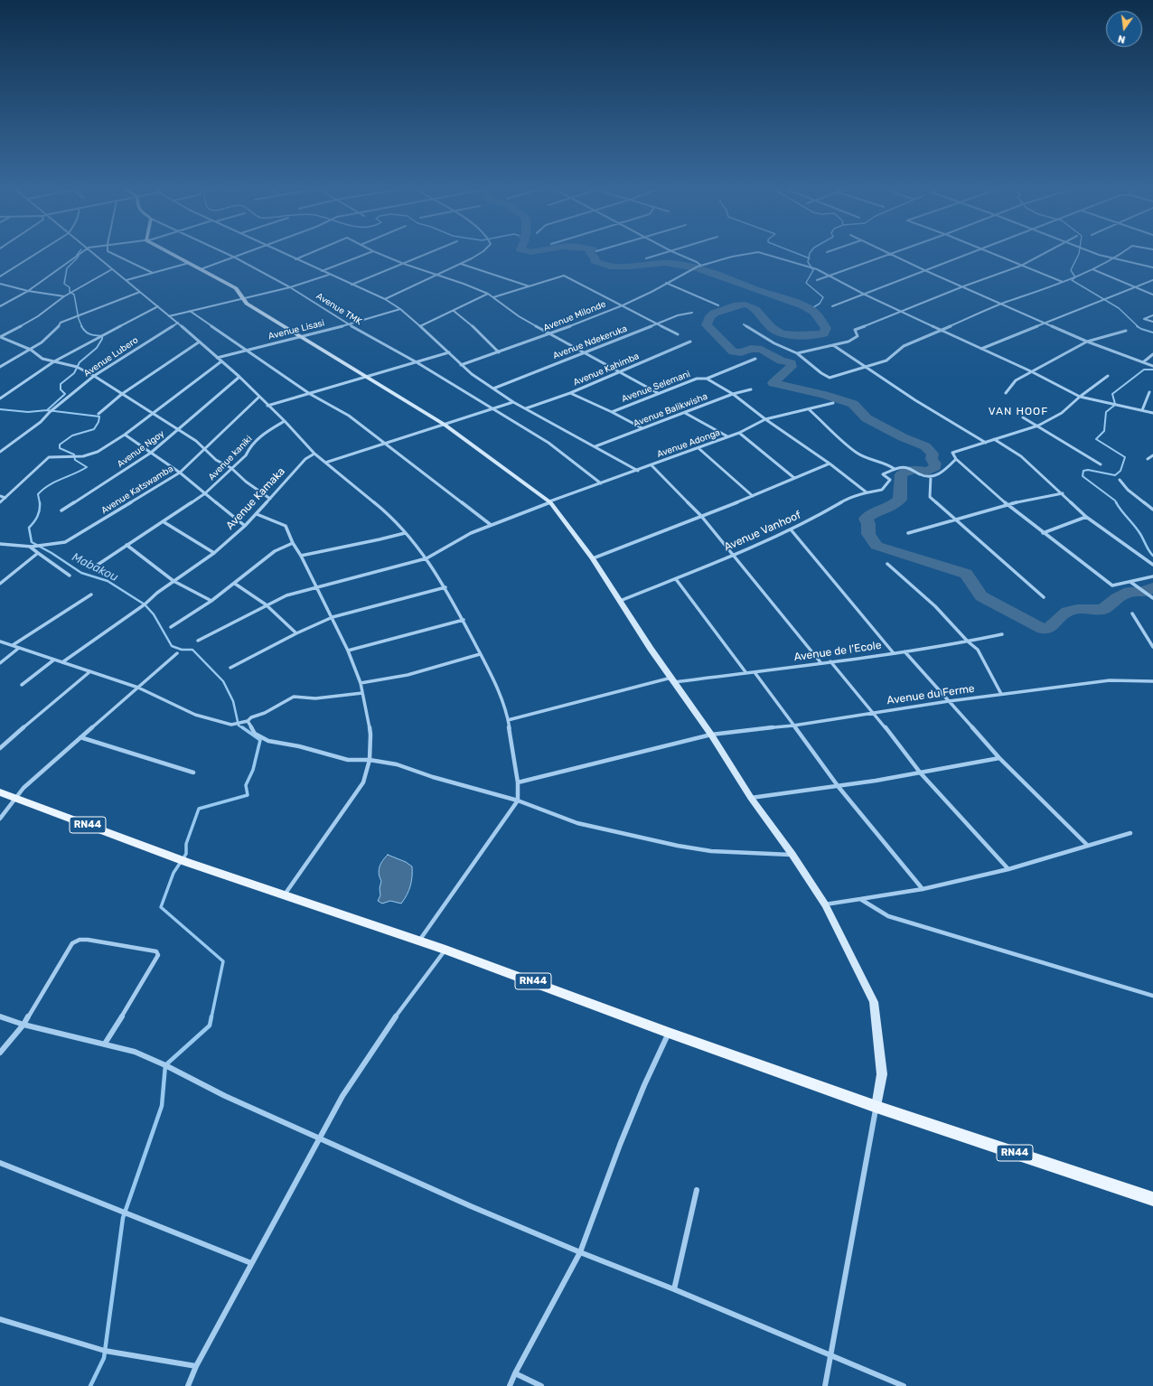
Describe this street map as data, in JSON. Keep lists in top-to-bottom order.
{
  "streets": {
    "main road": ["RN44"],
    "street": [
      "Avenue TMK",
      "Avenue Milonde",
      "Avenue Lisasi",
      "Avenue Ndekeruka",
      "Avenue Lubero",
      "Avenue Kahimba",
      "Avenue Selemani",
      "Avenue Balikwisha",
      "Avenue Adonga",
      "Avenue Ngoy",
      "Avenue kaniki",
      "Avenue Katswamba",
      "Avenue Kamaka",
      "Avenue Vanhoof",
      "Avenue de l'Ecole",
      "Avenue du Ferme"
    ]
  },
  "crossings": [
    ["Avenue TMK", "Avenue Lisasi"],
    ["Avenue TMK", "Avenue Adonga"]
  ],
  "districts": ["VAN HOOF"],
  "water": ["Mabakou"],
  "north": "bottom"
}
